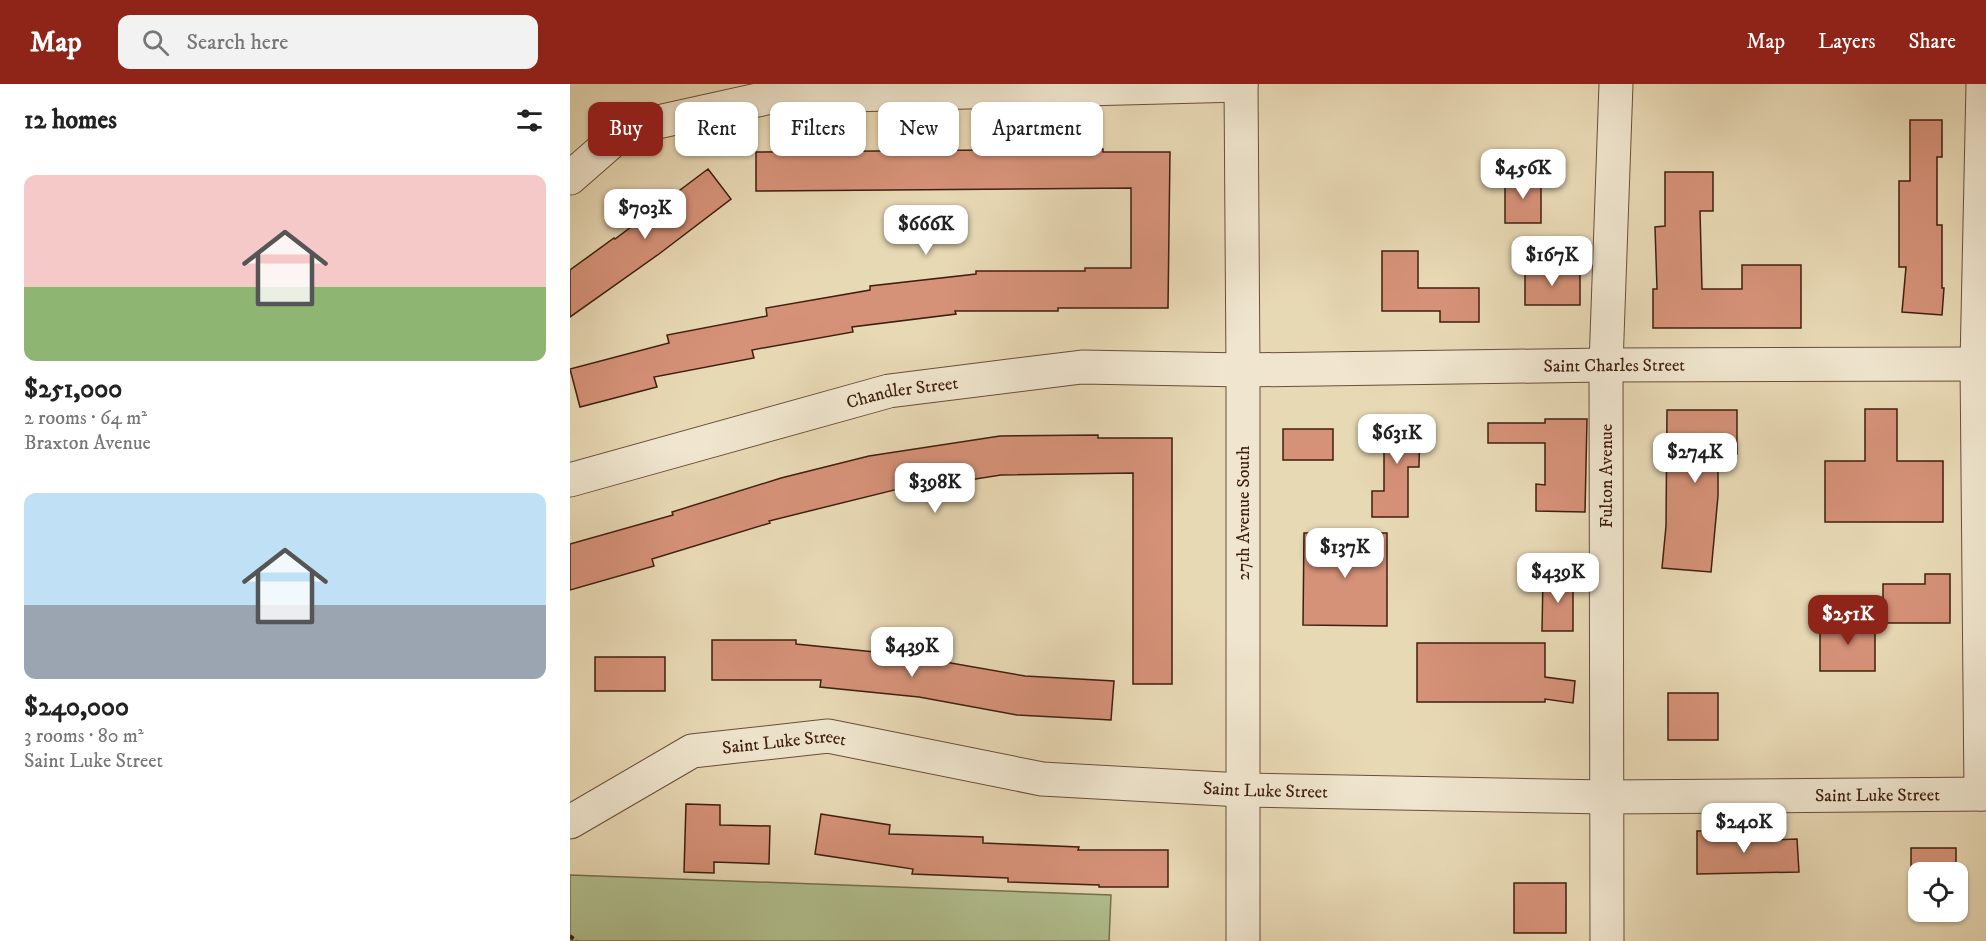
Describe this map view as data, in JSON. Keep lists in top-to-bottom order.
{
  "streets": {
    "street": [
      "Saint Charles Street",
      "Chandler Street",
      "Fulton Avenue",
      "27th Avenue South",
      "Saint Luke Street"
    ]
  },
  "crossings": [
    ["Saint Charles Street", "Chandler Street"],
    ["Saint Charles Street", "Fulton Avenue"],
    ["Saint Charles Street", "27th Avenue South"],
    ["Chandler Street", "27th Avenue South"],
    ["Fulton Avenue", "Saint Luke Street"],
    ["27th Avenue South", "Saint Luke Street"]
  ],
  "page": {
    "header": "Map",
    "search": "Search here",
    "nav": ["Map", "Layers", "Share"],
    "heading": "12 homes",
    "chip": [
      "Buy",
      "Rent",
      "Filters",
      "New",
      "Apartment"
    ],
    "price": [
      "$456K",
      "$703K",
      "$666K",
      "$167K",
      "$631K",
      "$274K",
      "$398K",
      "$137K",
      "$439K",
      "$251K",
      "$439K",
      "$240K"
    ],
    "list": [
      {
        "name": "$251,000",
        "note": "2 rooms · 64 m² · Braxton Avenue"
      },
      {
        "name": "$240,000",
        "note": "3 rooms · 80 m² · Saint Luke Street"
      }
    ]
  }
}
